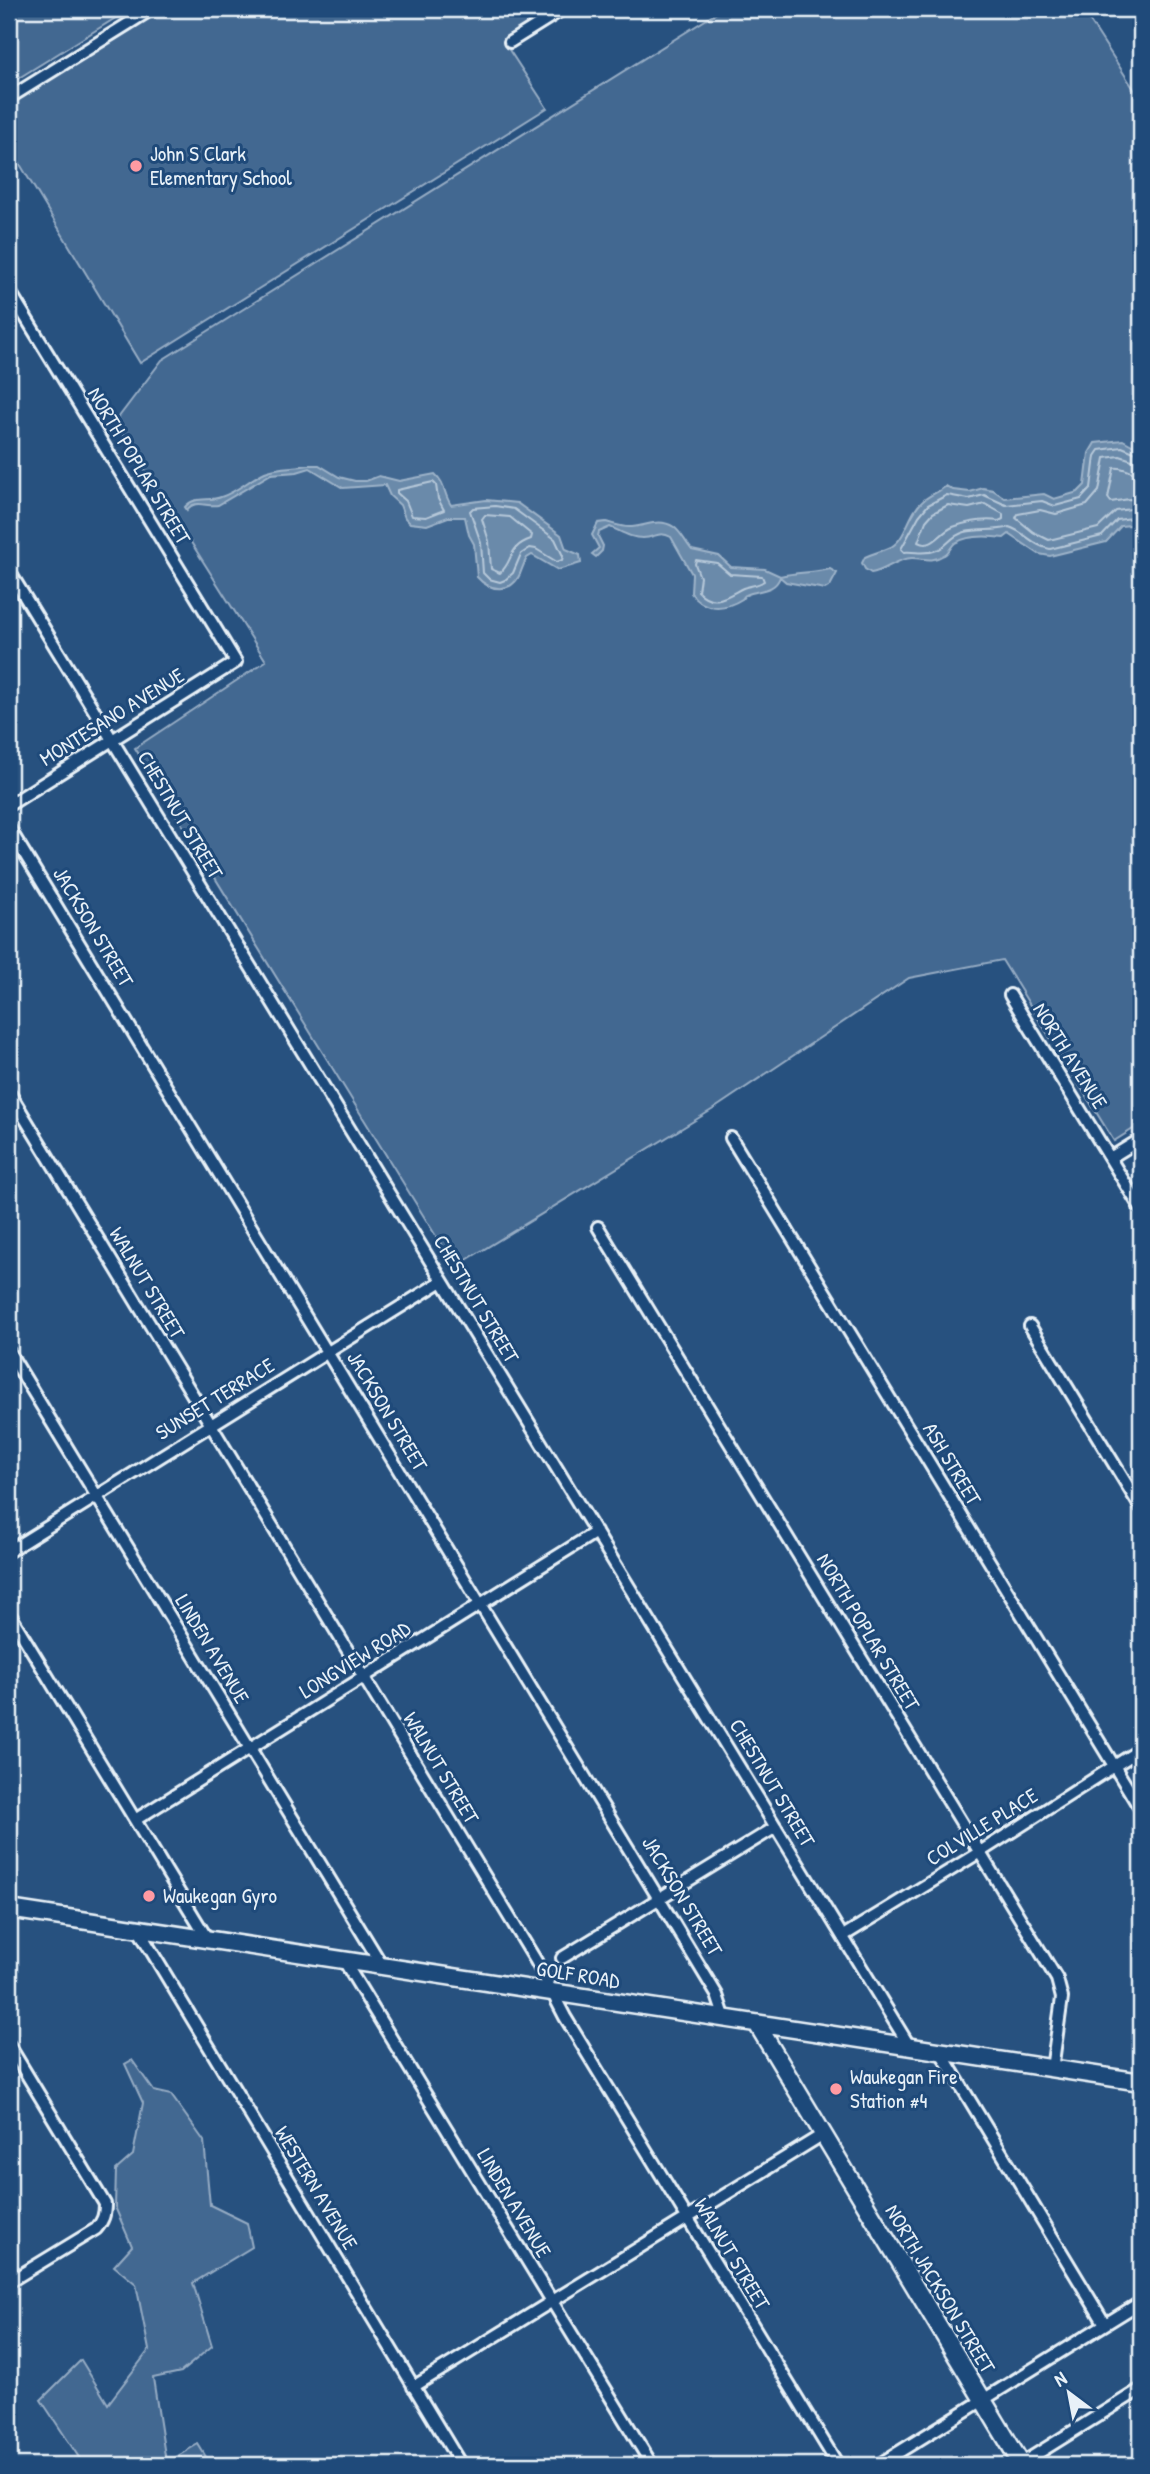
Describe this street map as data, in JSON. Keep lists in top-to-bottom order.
{
  "streets": {
    "street": [
      "NORTH POPLAR STREET",
      "MONTESANO AVENUE",
      "CHESTNUT STREET",
      "JACKSON STREET",
      "NORTH AVENUE",
      "WALNUT STREET",
      "SUNSET TERRACE",
      "ASH STREET",
      "LINDEN AVENUE",
      "LONGVIEW ROAD",
      "COLVILLE PLACE",
      "GOLF ROAD",
      "WESTERN AVENUE",
      "NORTH JACKSON STREET"
    ]
  },
  "crossings": [
    ["NORTH POPLAR STREET", "MONTESANO AVENUE"],
    ["NORTH POPLAR STREET", "COLVILLE PLACE"],
    ["NORTH POPLAR STREET", "GOLF ROAD"],
    ["MONTESANO AVENUE", "CHESTNUT STREET"],
    ["CHESTNUT STREET", "SUNSET TERRACE"],
    ["CHESTNUT STREET", "LONGVIEW ROAD"],
    ["CHESTNUT STREET", "COLVILLE PLACE"],
    ["CHESTNUT STREET", "GOLF ROAD"],
    ["JACKSON STREET", "SUNSET TERRACE"],
    ["JACKSON STREET", "LONGVIEW ROAD"],
    ["JACKSON STREET", "GOLF ROAD"],
    ["WALNUT STREET", "SUNSET TERRACE"],
    ["WALNUT STREET", "LONGVIEW ROAD"],
    ["WALNUT STREET", "GOLF ROAD"],
    ["SUNSET TERRACE", "LINDEN AVENUE"],
    ["ASH STREET", "COLVILLE PLACE"],
    ["LINDEN AVENUE", "LONGVIEW ROAD"],
    ["LINDEN AVENUE", "GOLF ROAD"],
    ["GOLF ROAD", "WESTERN AVENUE"]
  ],
  "places": ["John S Clark Elementary School", "Waukegan Gyro", "Waukegan Fire Station #4"],
  "north": "top left"
}
